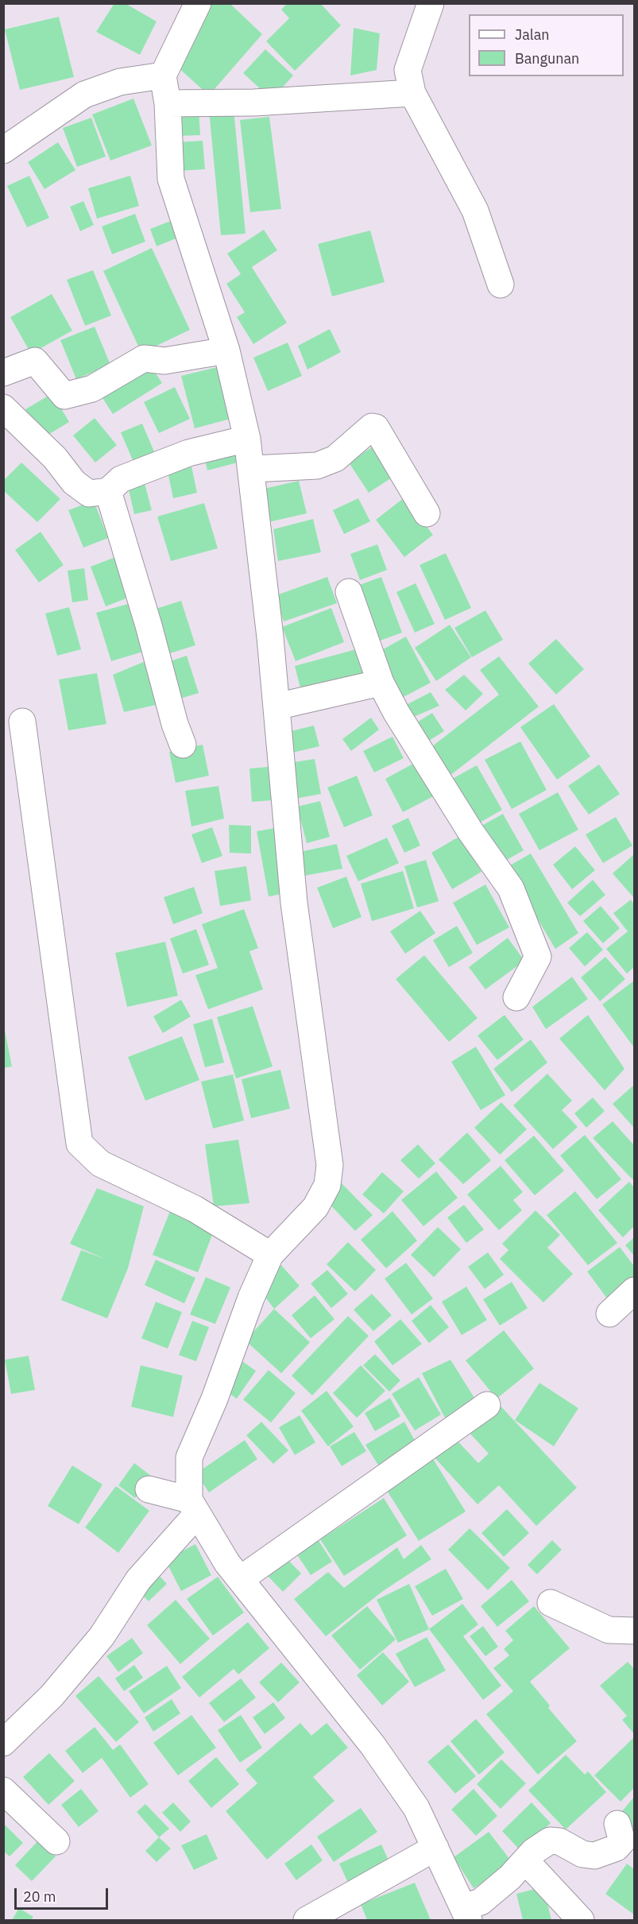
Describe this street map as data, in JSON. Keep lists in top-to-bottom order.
{
  "legend": ["Jalan", "Bangunan"],
  "scale_bar": "20 m"
}
